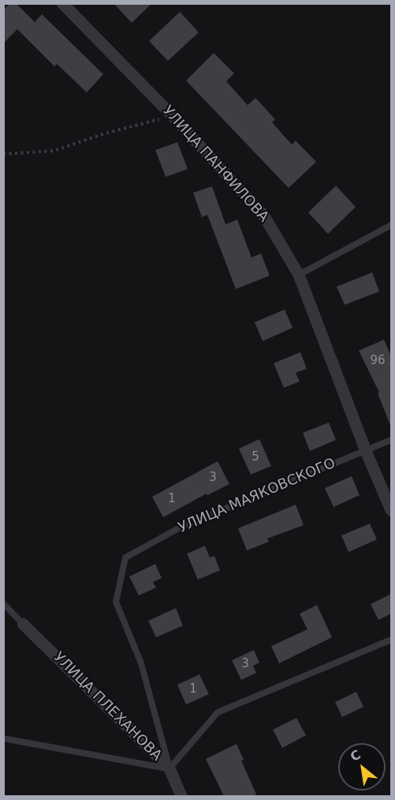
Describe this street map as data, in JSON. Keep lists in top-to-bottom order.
{
  "streets": {
    "street": ["УЛИЦА ПАНФИЛОВА", "УЛИЦА ПЛЕХАНОВА"],
    "lane": ["УЛИЦА МАЯКОВСКОГО"]
  },
  "crossings": [
    ["УЛИЦА ПАНФИЛОВА", "УЛИЦА МАЯКОВСКОГО"],
    ["УЛИЦА МАЯКОВСКОГО", "УЛИЦА ПЛЕХАНОВА"]
  ],
  "house_numbers": [
    "96",
    "5",
    "3",
    "1",
    "3",
    "1"
  ],
  "north": "top left"
}
